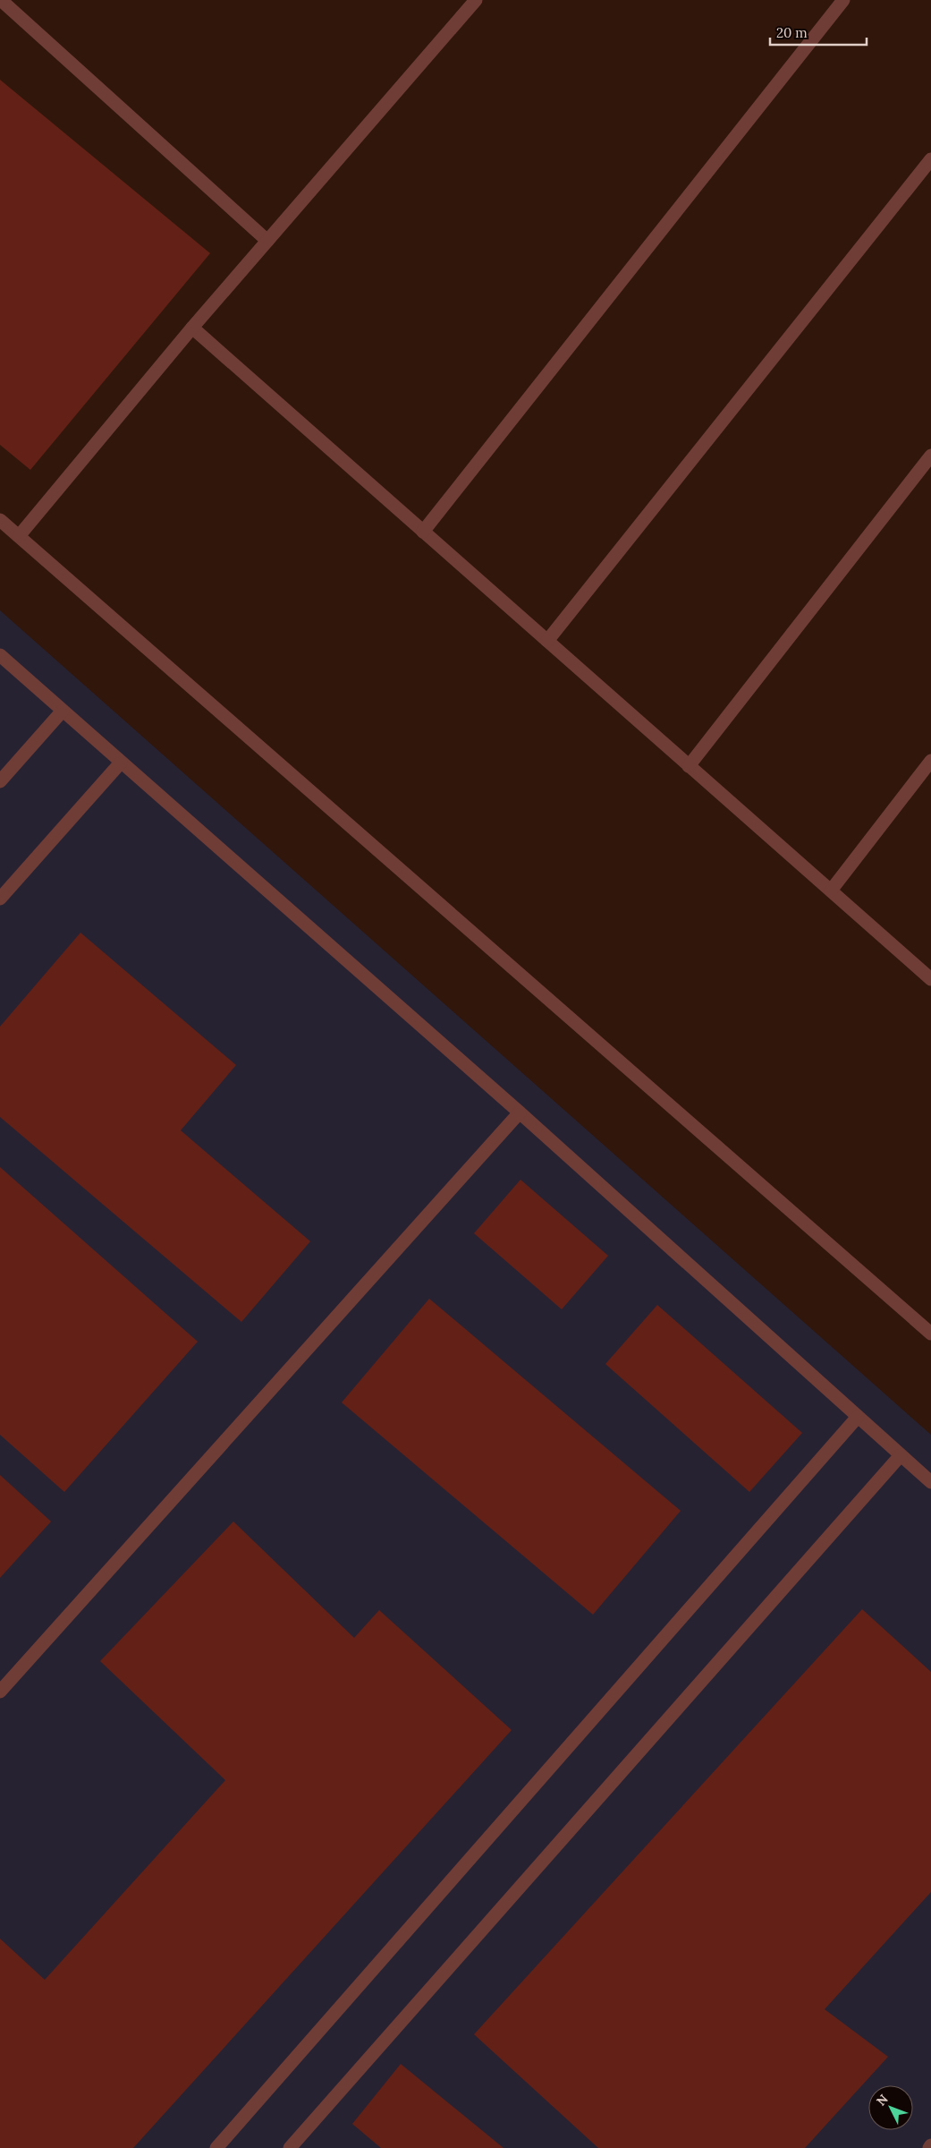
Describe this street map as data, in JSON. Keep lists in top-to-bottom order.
{
  "scale_bar": "20 m",
  "north": "top left"
}
